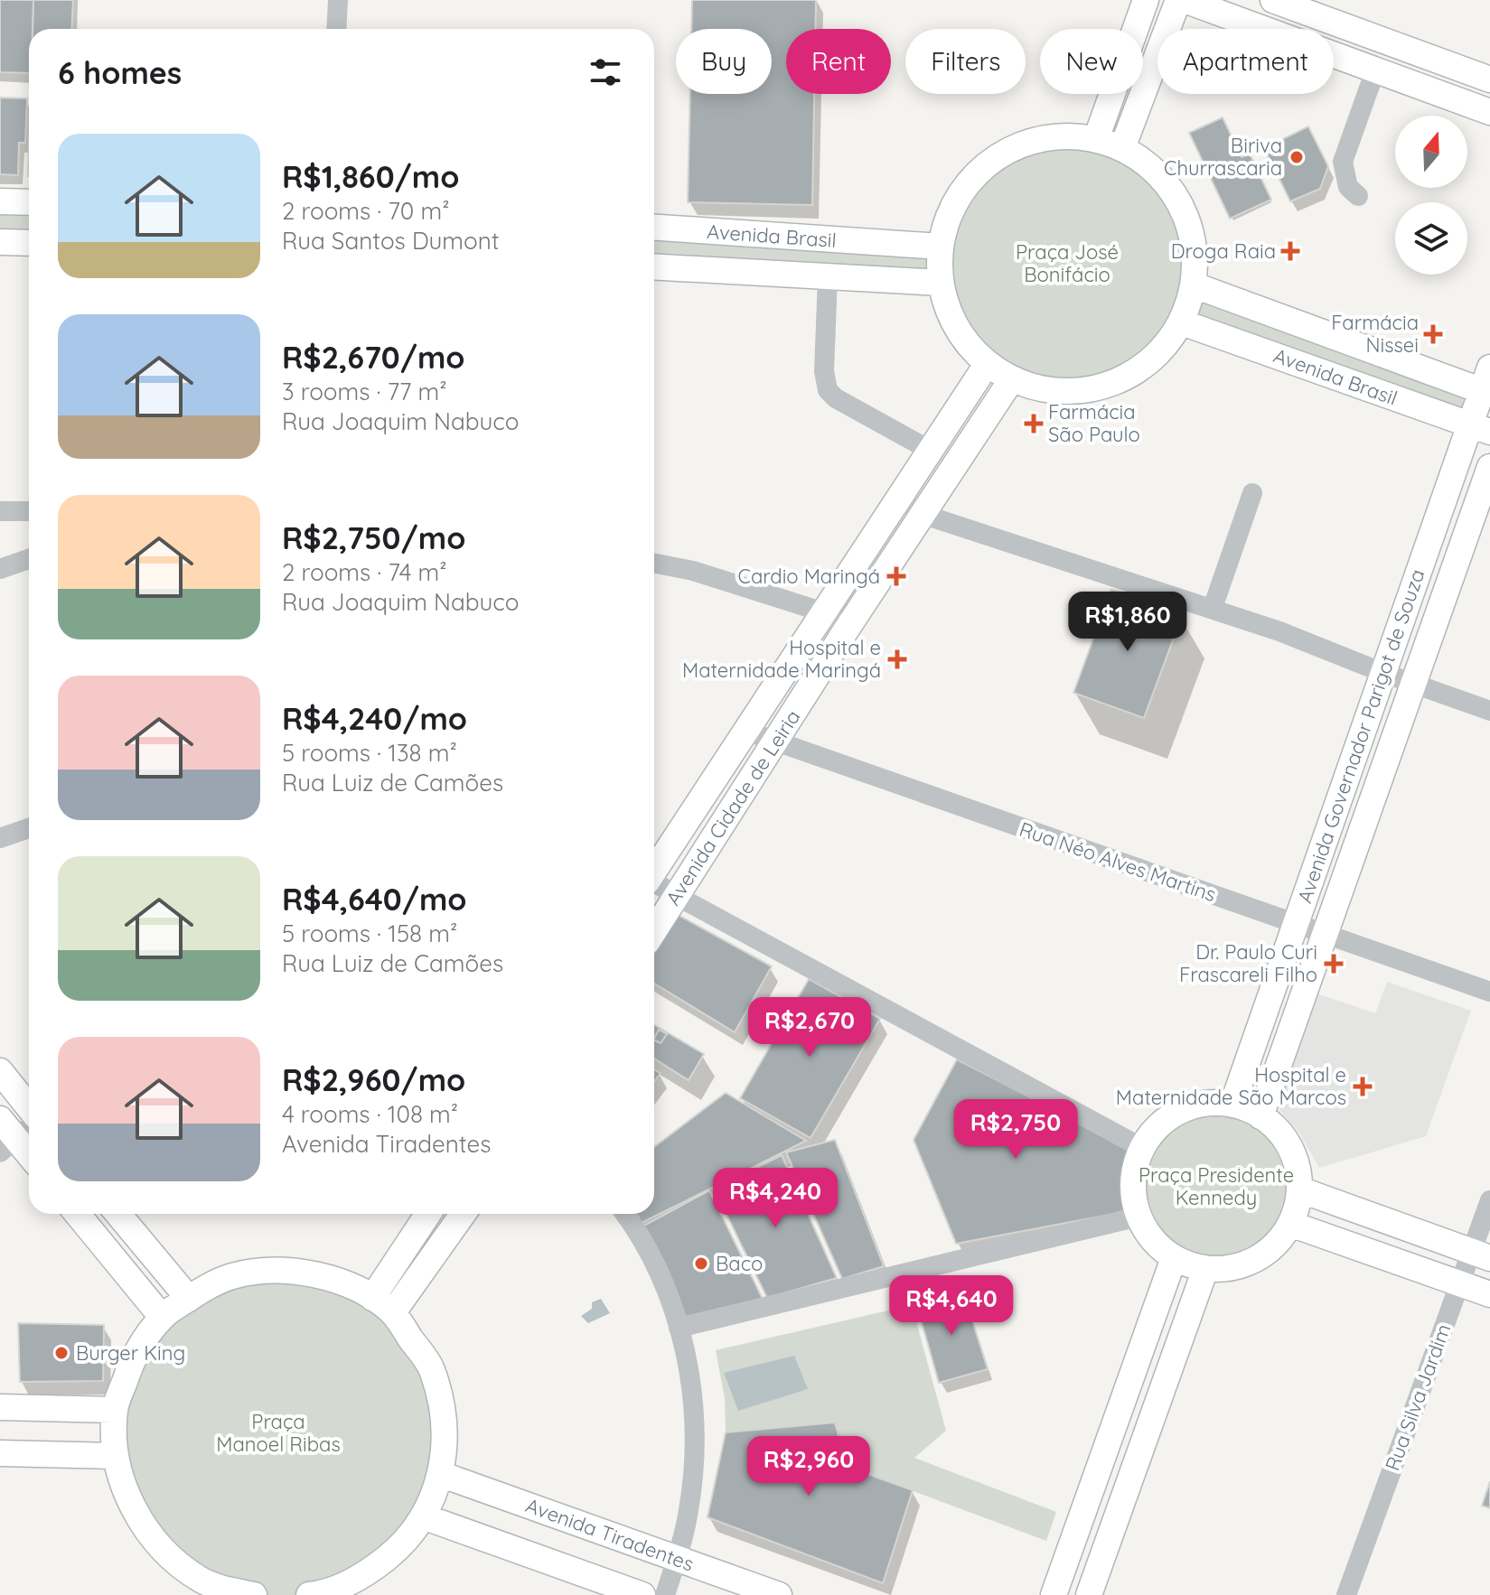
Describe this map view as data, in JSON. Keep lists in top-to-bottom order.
{
  "streets": {
    "main road": [
      "Avenida Brasil",
      "Avenida Governador Parigot de Souza",
      "Avenida Cidade de Leiria",
      "Avenida Tiradentes"
    ],
    "street": ["Rua Néo Alves Martins", "Rua Silva Jardim"]
  },
  "crossings": [
    ["Avenida Brasil", "Avenida Governador Parigot de Souza"],
    ["Avenida Brasil", "Avenida Cidade de Leiria"],
    ["Avenida Governador Parigot de Souza", "Rua Néo Alves Martins"],
    ["Avenida Cidade de Leiria", "Rua Néo Alves Martins"]
  ],
  "parks": ["Praça José Bonifácio", "Praça Presidente Kennedy", "Praça Manoel Ribas"],
  "places": {
    "other": ["Biriva Churrascaria", "Baco", "Burger King"],
    "health": [
      "Droga Raia",
      "Farmácia Nissei",
      "Farmácia São Paulo",
      "Cardio Maringá",
      "Hospital e Maternidade Maringá",
      "Dr. Paulo Curi Frascareli Filho",
      "Hospital e Maternidade São Marcos"
    ]
  },
  "north": "top",
  "page": {
    "chip": [
      "Buy",
      "Rent",
      "Filters",
      "New",
      "Apartment"
    ],
    "heading": "6 homes",
    "list": [
      {
        "name": "R$1,860/mo",
        "note": "2 rooms · 70 m² · Rua Santos Dumont"
      },
      {
        "name": "R$2,670/mo",
        "note": "3 rooms · 77 m² · Rua Joaquim Nabuco"
      },
      {
        "name": "R$2,750/mo",
        "note": "2 rooms · 74 m² · Rua Joaquim Nabuco"
      },
      {
        "name": "R$4,240/mo",
        "note": "5 rooms · 138 m² · Rua Luiz de Camões"
      },
      {
        "name": "R$4,640/mo",
        "note": "5 rooms · 158 m² · Rua Luiz de Camões"
      },
      {
        "name": "R$2,960/mo",
        "note": "4 rooms · 108 m² · Avenida Tiradentes"
      }
    ],
    "price": [
      "R$1,860",
      "R$2,670",
      "R$2,750",
      "R$4,240",
      "R$4,640",
      "R$2,960"
    ]
  }
}
